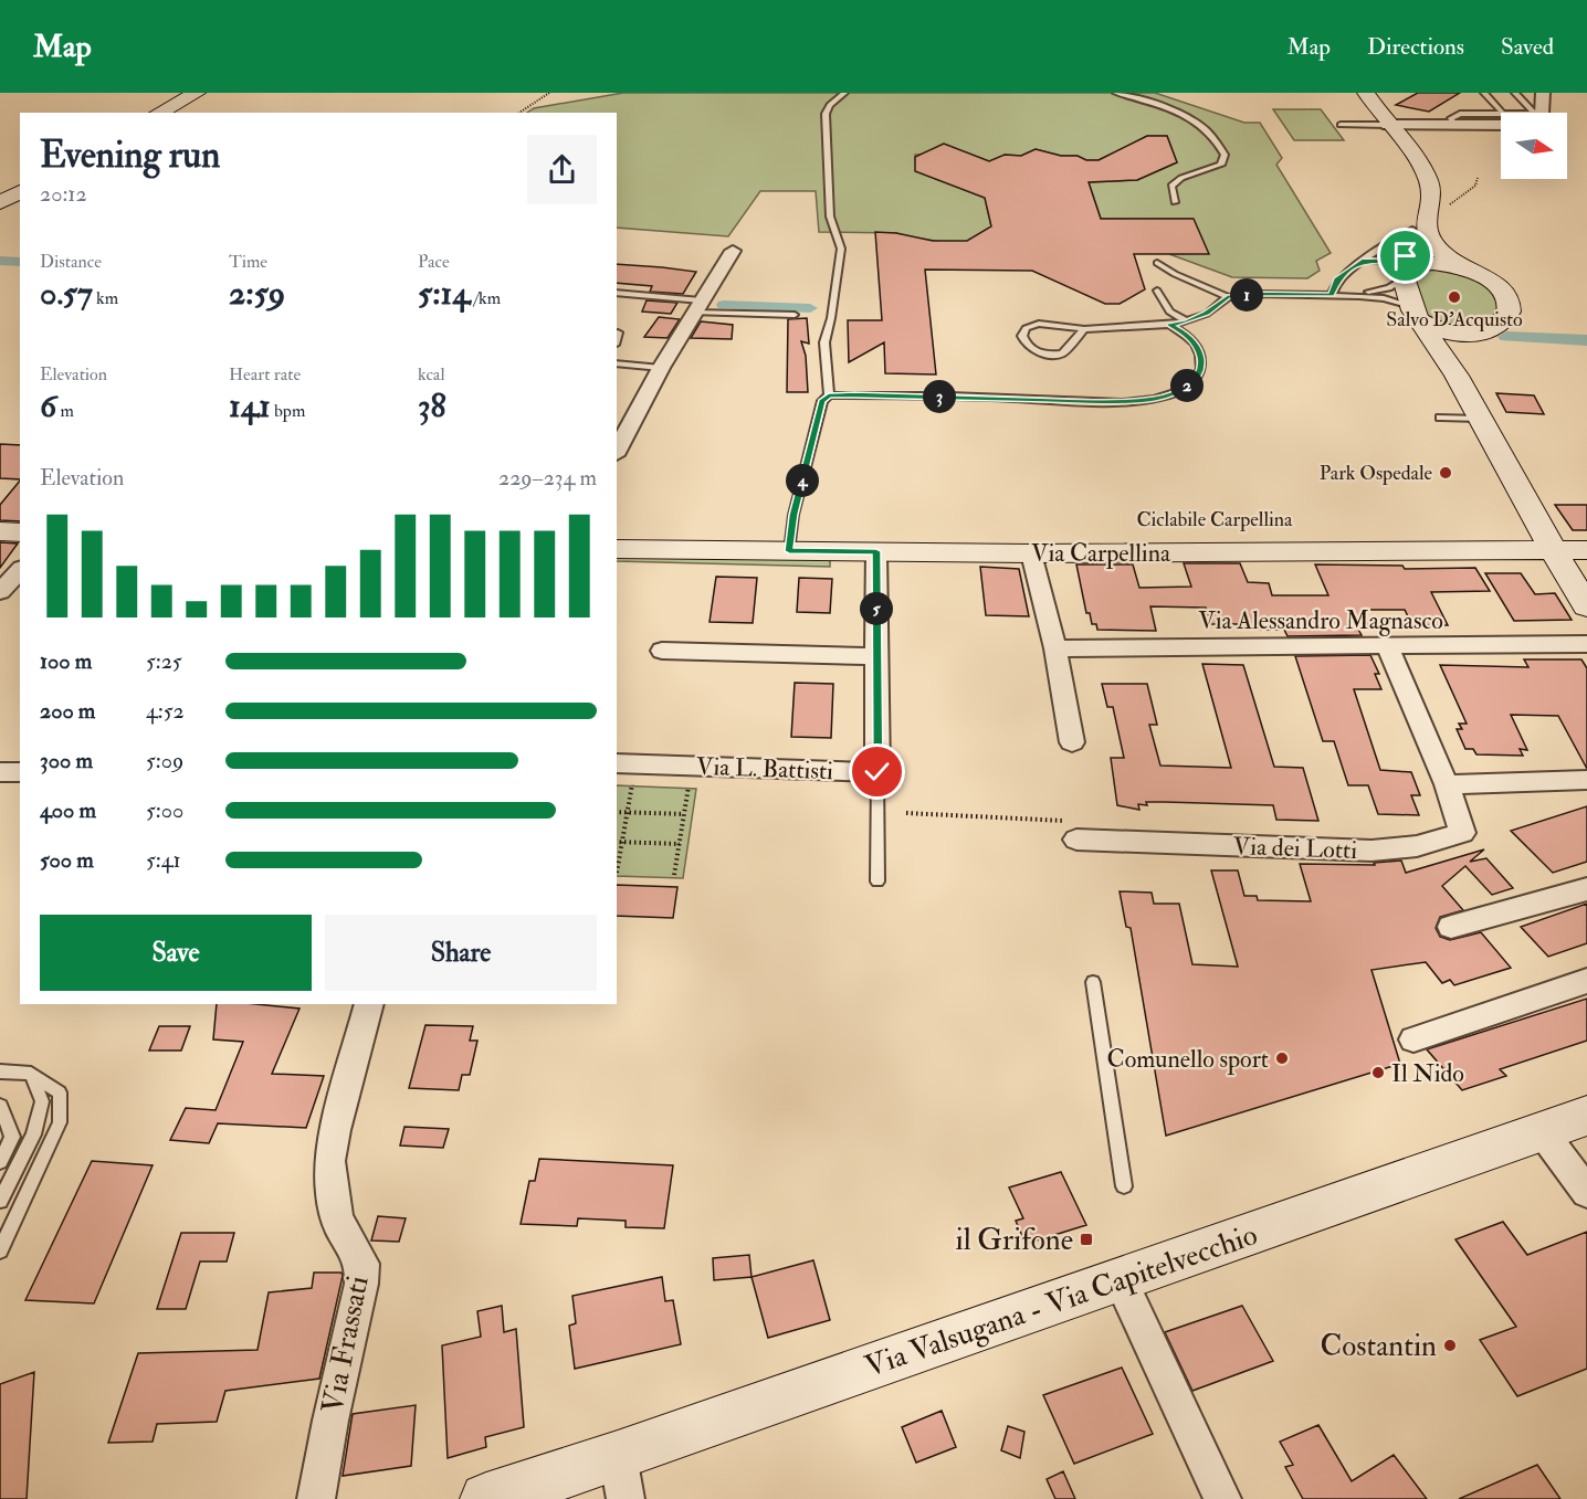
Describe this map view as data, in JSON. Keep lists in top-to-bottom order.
{
  "streets": {
    "street": [
      "Via Carpellina",
      "Via Alessandro Magnasco",
      "Via L. Battisti",
      "Via dei Lotti",
      "Via Valsugana - Via Capitelvecchio",
      "Via Frassati"
    ]
  },
  "crossings": [
    ["Via Alessandro Magnasco", "Via dei Lotti"]
  ],
  "places": {
    "other": [
      "Salvo D'Acquisto",
      "Park Ospedale",
      "Comunello sport",
      "Il Nido",
      "Costantin"
    ],
    "transit": ["il Grifone"]
  },
  "north": "right",
  "page": {
    "header": "Map",
    "nav": ["Map", "Directions", "Saved"],
    "heading": ["Evening run", "20:12"],
    "stats": [
      ["Distance", "0.57 km"],
      ["Time", "2:59"],
      ["Pace", "5:14 /km"],
      ["Elevation", "6 m"],
      ["Heart rate", "141 bpm"],
      ["kcal", "38"]
    ],
    "pins": [
      "1",
      "2",
      "3",
      "4",
      "5"
    ],
    "chart": ["Elevation", "229–234 m"],
    "list": [
      {
        "name": "100 m",
        "note": "5:25"
      },
      {
        "name": "200 m",
        "note": "4:52"
      },
      {
        "name": "300 m",
        "note": "5:09"
      },
      {
        "name": "400 m",
        "note": "5:00"
      },
      {
        "name": "500 m",
        "note": "5:41"
      }
    ],
    "buttons": ["Save", "Share"]
  }
}
